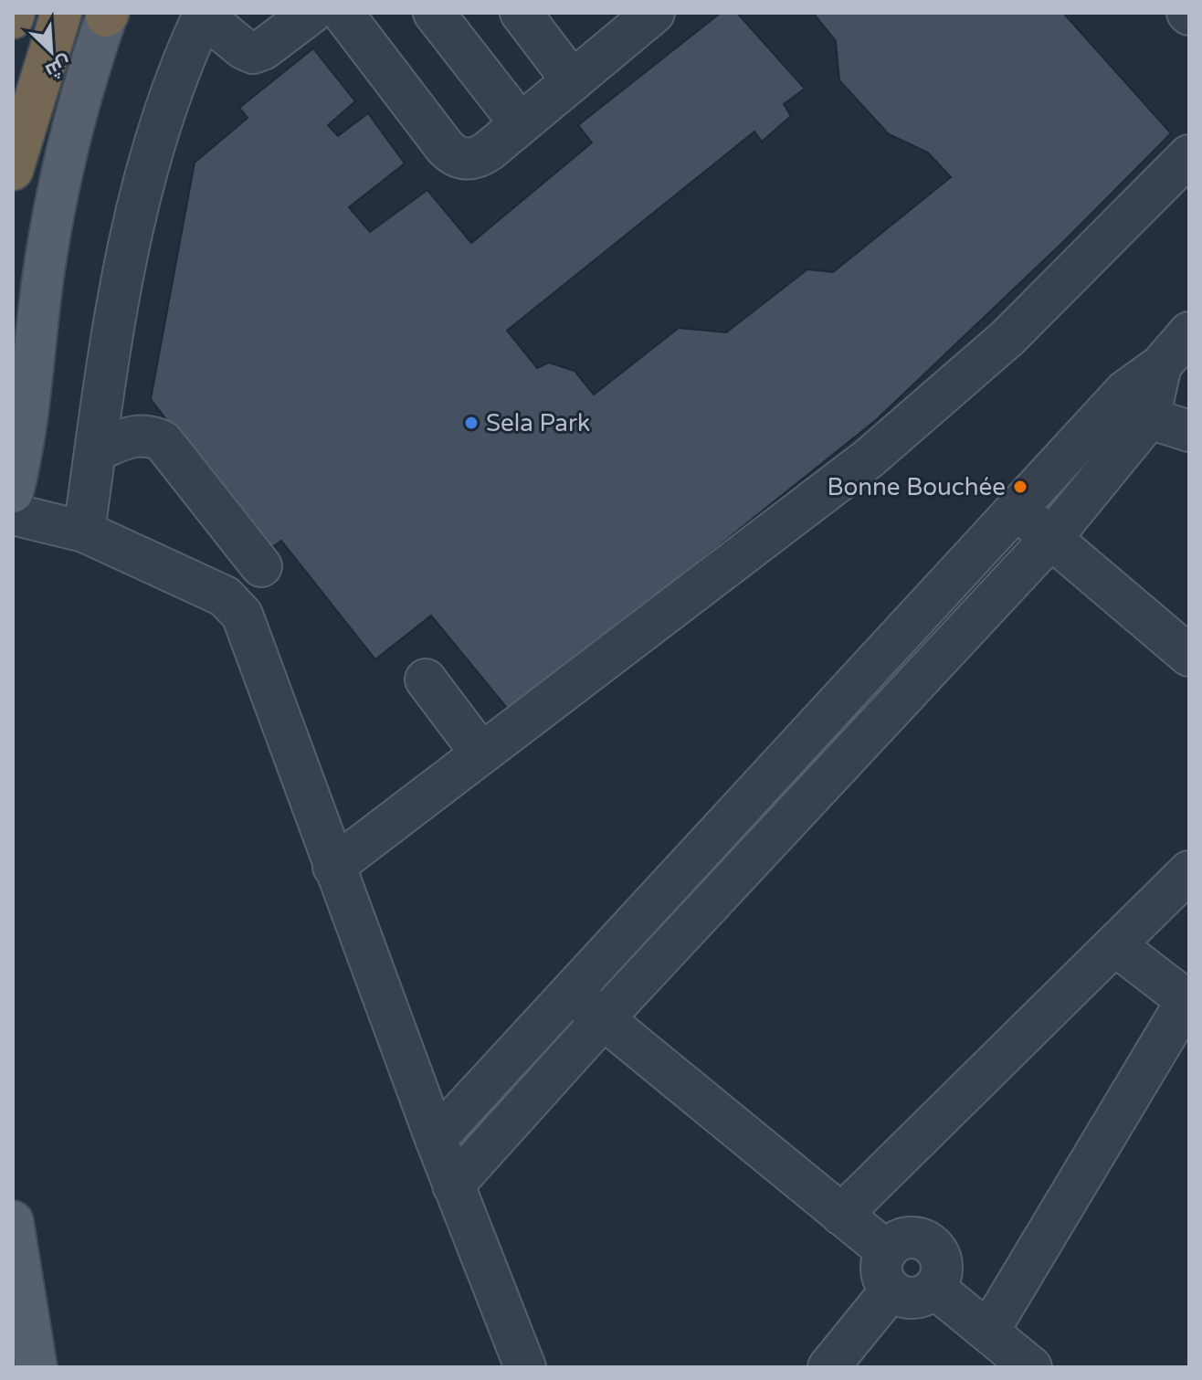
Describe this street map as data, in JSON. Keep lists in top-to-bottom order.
{
  "places": ["Sela Park", "Bonne Bouchée"],
  "north": "bottom right"
}
